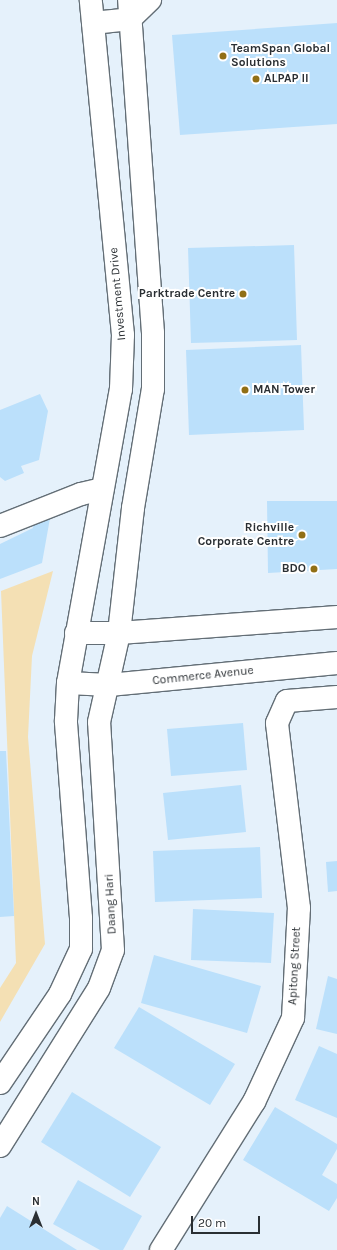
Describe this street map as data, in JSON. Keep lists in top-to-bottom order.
{
  "streets": {
    "main road": [
      "Investment Drive",
      "Commerce Avenue",
      "Daang Hari",
      "Apitong Street"
    ]
  },
  "crossings": [
    ["Commerce Avenue", "Daang Hari"]
  ],
  "places": [
    "TeamSpan Global Solutions",
    "ALPAP II",
    "Parktrade Centre",
    "MAN Tower",
    "Richville Corporate Centre",
    "BDO"
  ],
  "scale_bar": "20 m",
  "north": "top"
}
